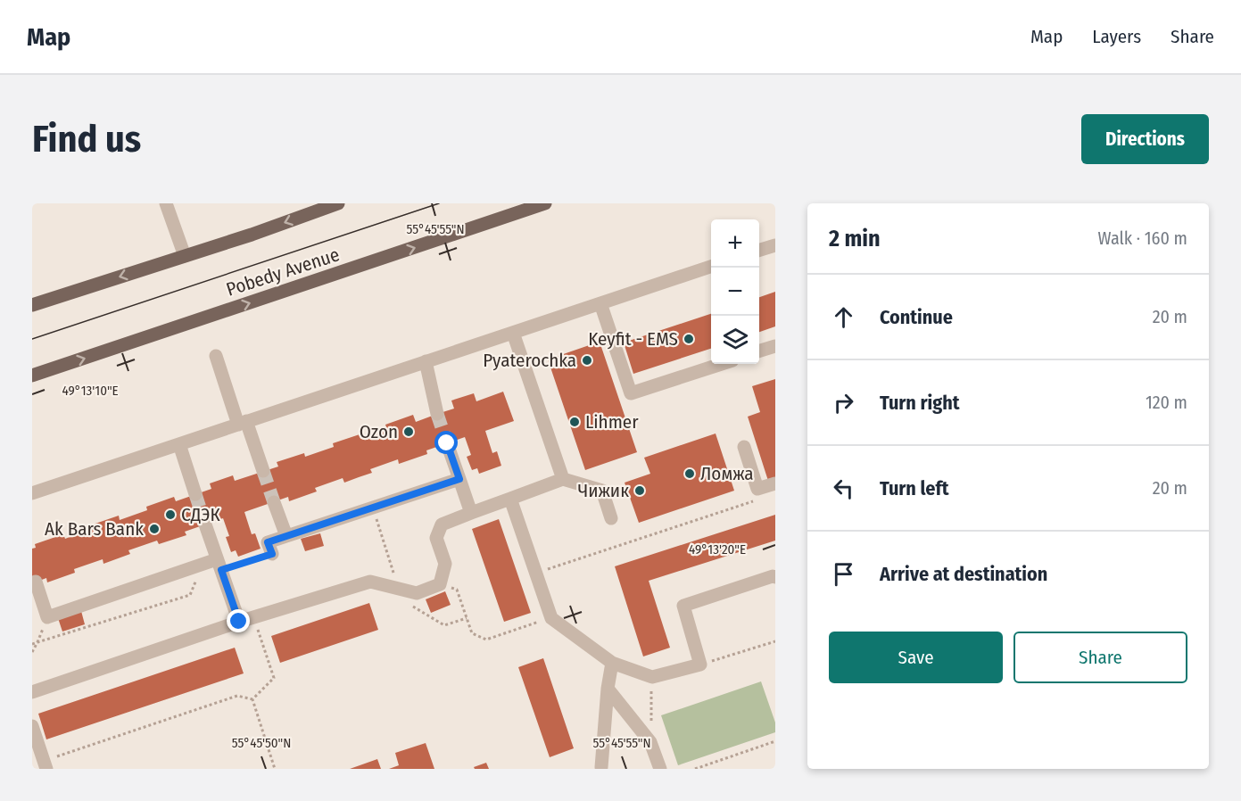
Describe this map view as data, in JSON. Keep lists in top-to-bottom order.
{
  "streets": {
    "main road": ["Pobedy Avenue"]
  },
  "places": [
    "Keyfit - EMS",
    "Pyaterochka",
    "Lihmer",
    "Ozon",
    "Ломжа",
    "Чижик",
    "СДЭК",
    "Ak Bars Bank"
  ],
  "page": {
    "header": "Map",
    "nav": ["Map", "Layers", "Share"],
    "buttons": [
      "Directions",
      ["Save", "Share"]
    ],
    "title": "Find us",
    "heading": ["2 min", "Walk · 160 m"],
    "map_buttons": ["+", "−"],
    "list": [
      ["Continue", "20 m"],
      ["Turn right", "120 m"],
      ["Turn left", "20 m"],
      "Arrive at destination"
    ]
  },
  "coordinates": [
    "55°45'55\"N",
    "49°13'10\"E",
    "49°13'20\"E",
    "55°45'50\"N"
  ]
}
